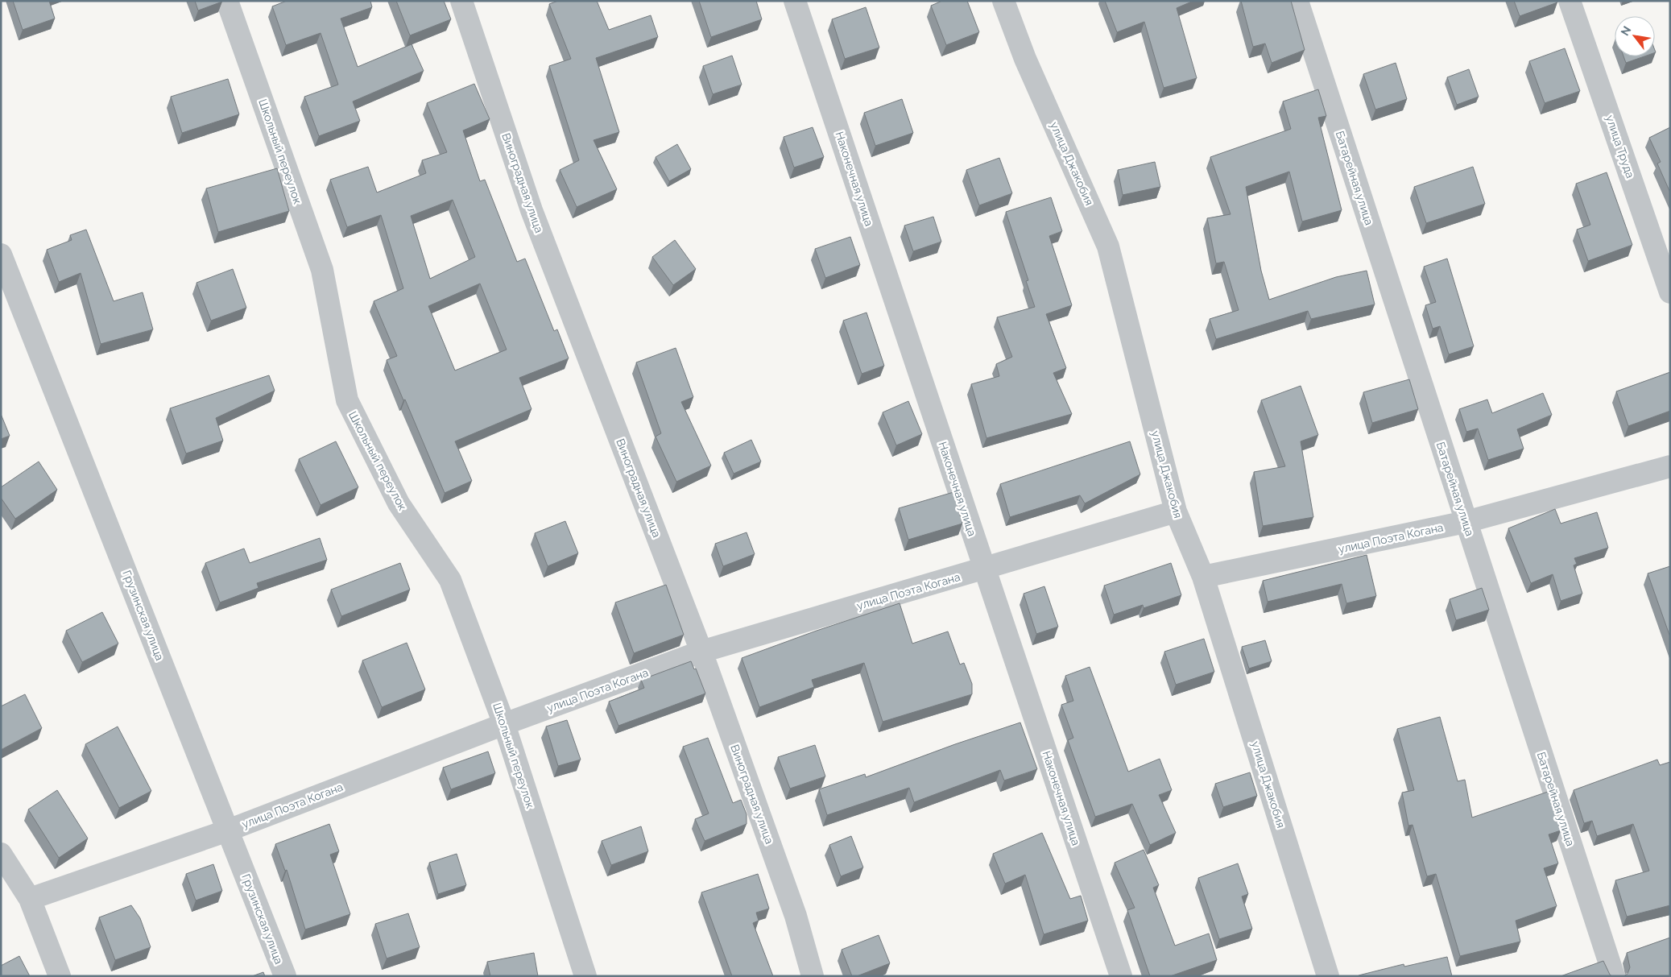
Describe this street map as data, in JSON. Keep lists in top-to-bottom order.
{
  "streets": {
    "street": [
      "улица Труда",
      "Школьный переулок",
      "улица Джакобия",
      "Батарейная улица",
      "Наконечная улица",
      "Виноградная улица",
      "улица Поэта Когана",
      "Грузинская улица"
    ]
  },
  "crossings": [
    ["Школьный переулок", "улица Поэта Когана"],
    ["улица Джакобия", "улица Поэта Когана"],
    ["Батарейная улица", "улица Поэта Когана"],
    ["Наконечная улица", "улица Поэта Когана"],
    ["Виноградная улица", "улица Поэта Когана"],
    ["улица Поэта Когана", "Грузинская улица"]
  ],
  "north": "top left"
}
